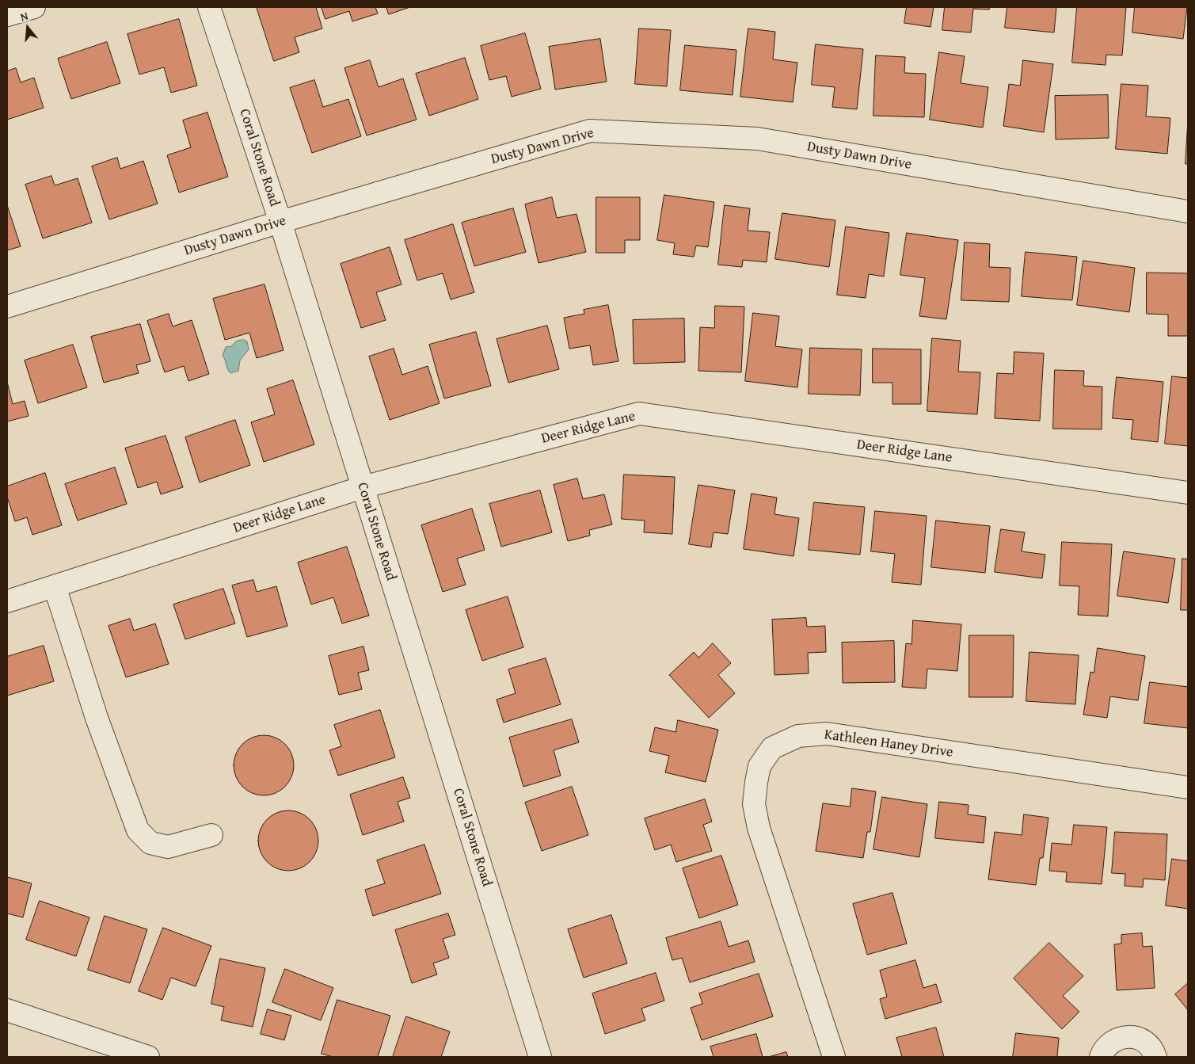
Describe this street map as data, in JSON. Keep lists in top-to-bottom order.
{
  "streets": {
    "street": [
      "Dusty Dawn Drive",
      "Coral Stone Road",
      "Deer Ridge Lane",
      "Kathleen Haney Drive"
    ]
  },
  "crossings": [
    ["Dusty Dawn Drive", "Coral Stone Road"],
    ["Coral Stone Road", "Deer Ridge Lane"]
  ],
  "north": "top"
}
